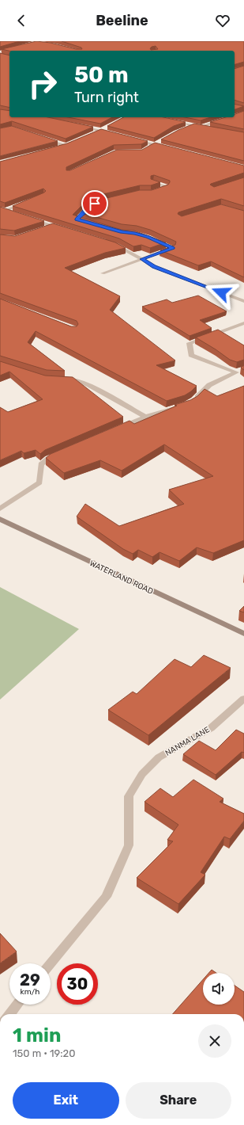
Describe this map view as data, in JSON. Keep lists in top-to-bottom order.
{
  "streets": {
    "main road": ["WATERLAND ROAD"],
    "street": ["NANMA LANE"]
  },
  "page": {
    "header": "Beeline",
    "turn": ["50 m", "Turn right"],
    "speed": "29 km/h",
    "limit": "30",
    "heading": ["1 min", "150 m · 19:20"],
    "buttons": ["Exit", "Share"]
  }
}
